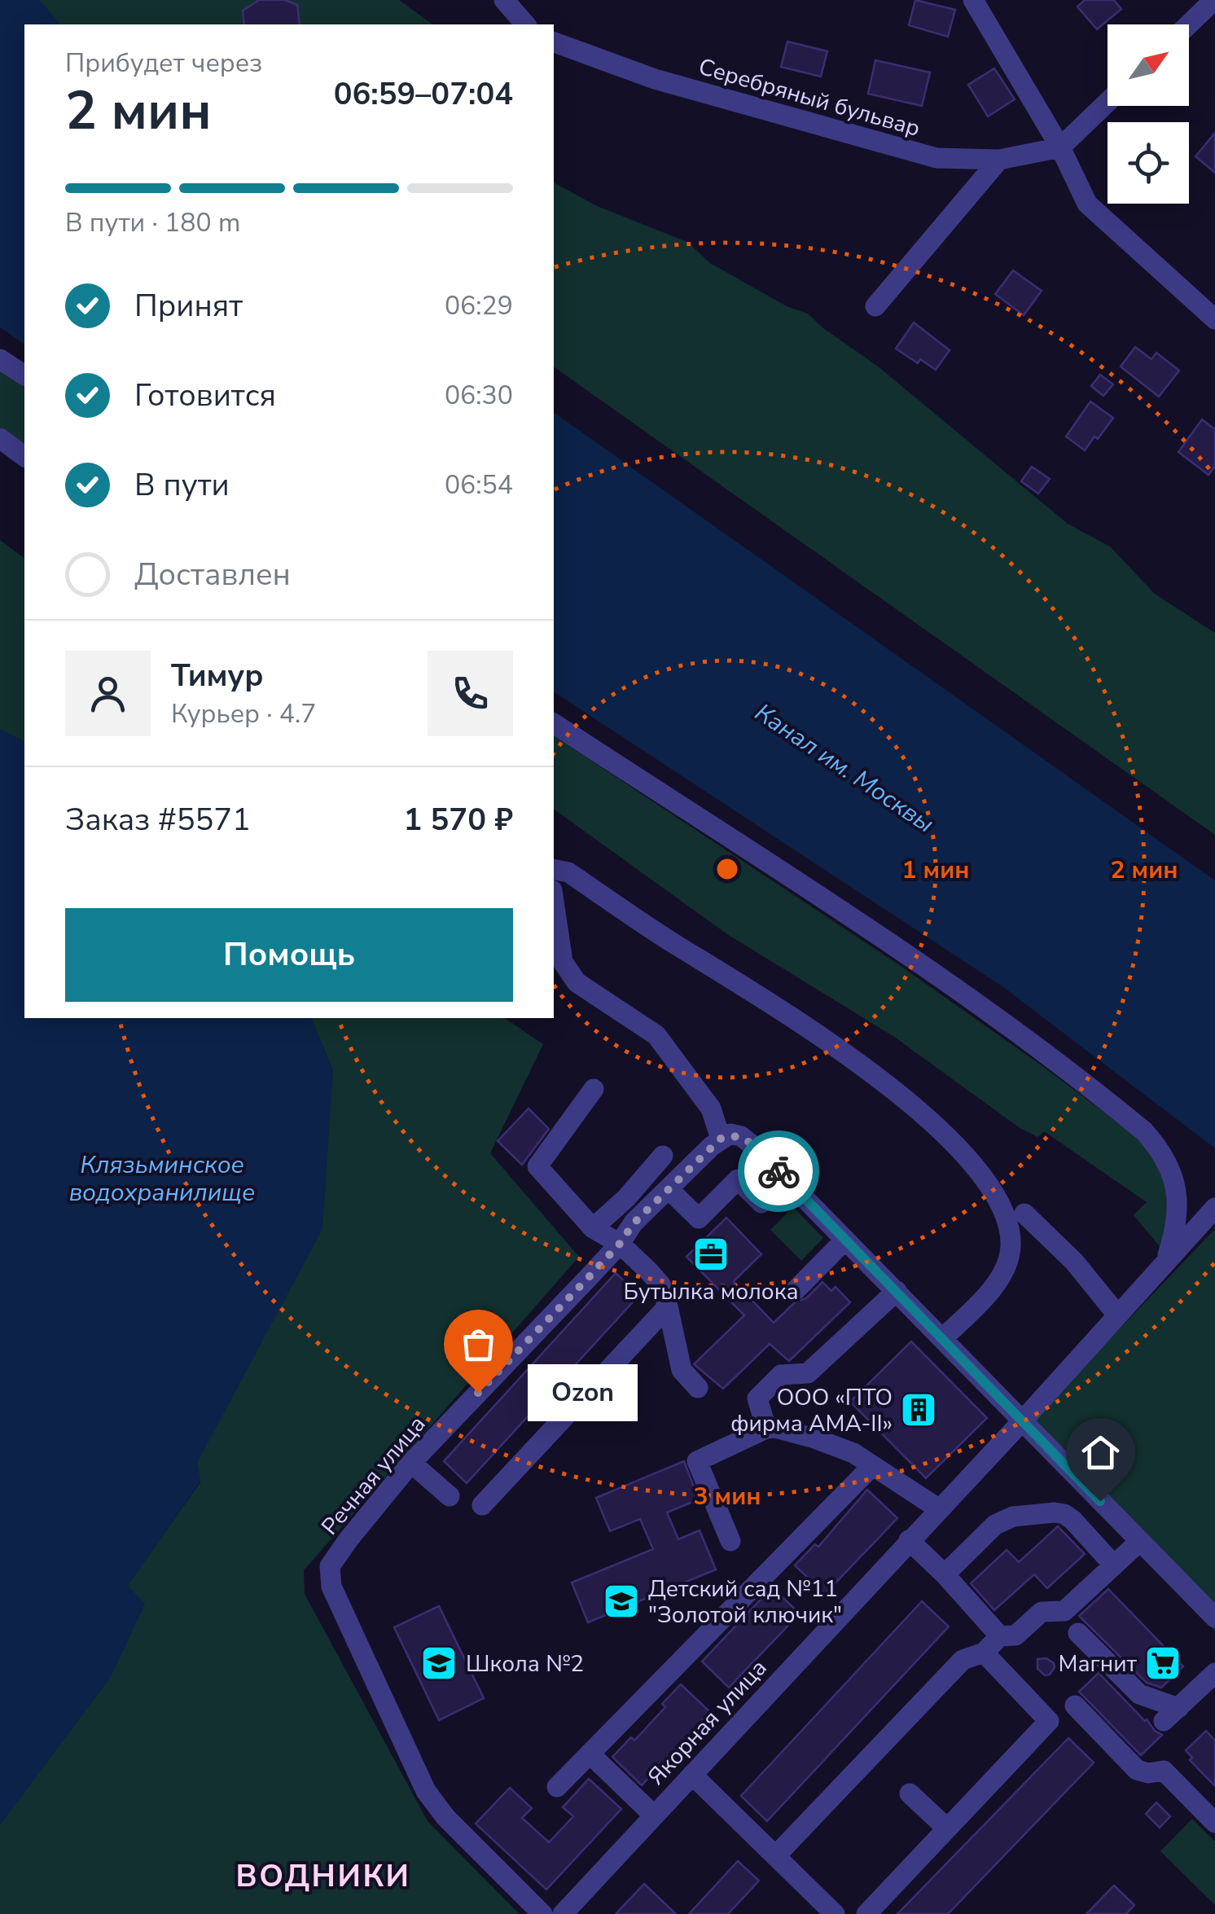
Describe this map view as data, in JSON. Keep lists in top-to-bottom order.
{
  "streets": {
    "street": ["Серебряный бульвар", "Речная улица", "Якорная улица"]
  },
  "districts": ["ВОДНИКИ"],
  "water": ["Канал им. Москвы", "Клязьминское водохранилище"],
  "places": {
    "office": ["Бутылка молока"],
    "other": ["Ozon"],
    "building": ["ООО «ПТО фирма АМА-II»"],
    "school or university": ["Детский сад №11 \"Золотой ключик\"", "Школа №2"],
    "supermarket": ["Магнит"]
  },
  "north": "top right",
  "page": {
    "heading": ["2 мин", "Прибудет через", "06:59–07:04"],
    "panel": [
      "Тимур",
      "Курьер · 4.7",
      "Заказ #5571",
      "1 570 ₽"
    ],
    "bar": "В пути · 180 m",
    "list": [
      ["Принят", "06:29"],
      ["Готовится", "06:30"],
      ["В пути", "06:54"],
      "Доставлен"
    ],
    "buttons": "Помощь",
    "bubble": "Ozon"
  },
  "rings": ["1 мин", "2 мин", "3 мин"]
}
